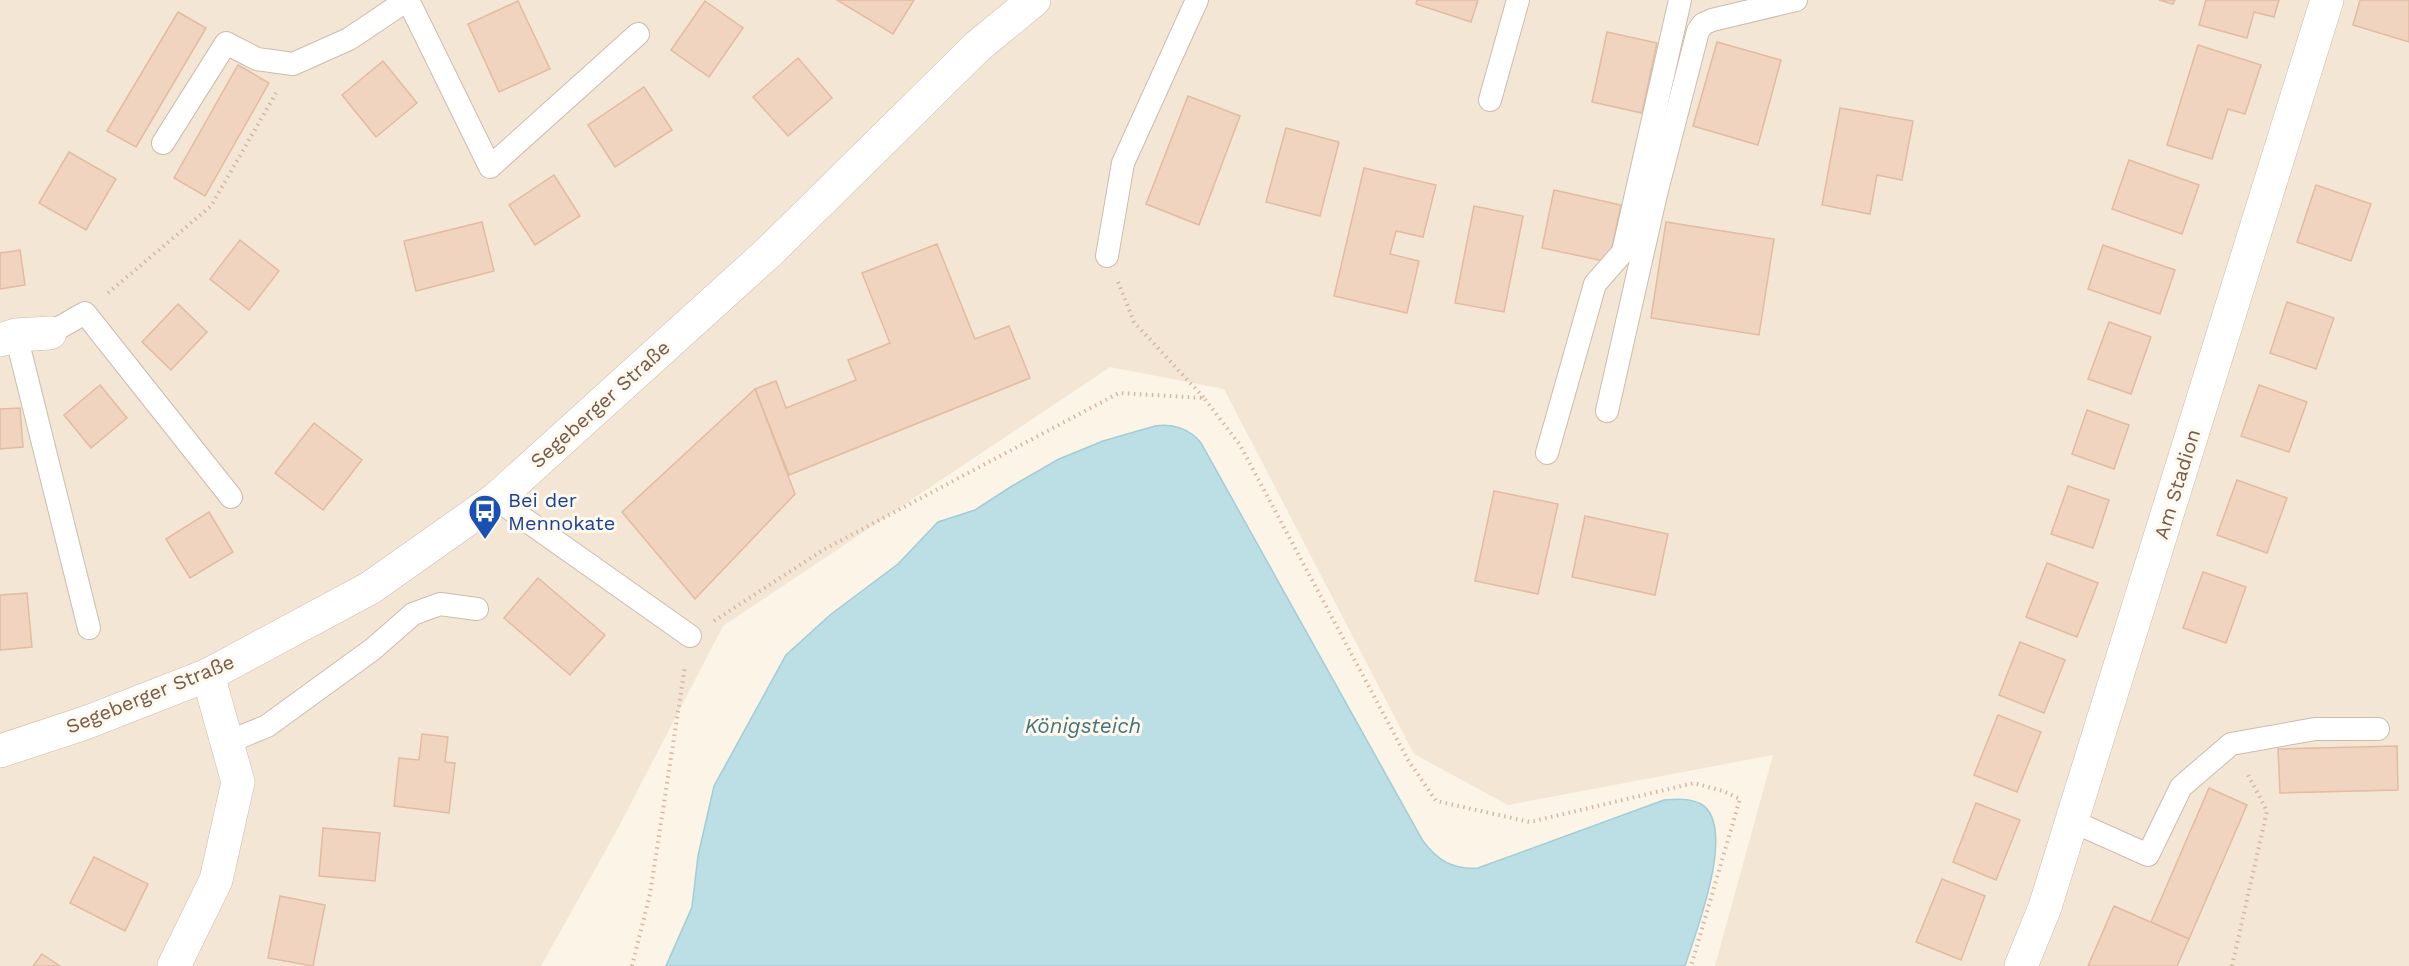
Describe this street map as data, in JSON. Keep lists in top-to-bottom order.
{
  "streets": {
    "street": ["Segeberger Straße", "Am Stadion"]
  },
  "water": ["Königsteich"],
  "places": {
    "bus stop": ["Bei der Mennokate"]
  }
}
